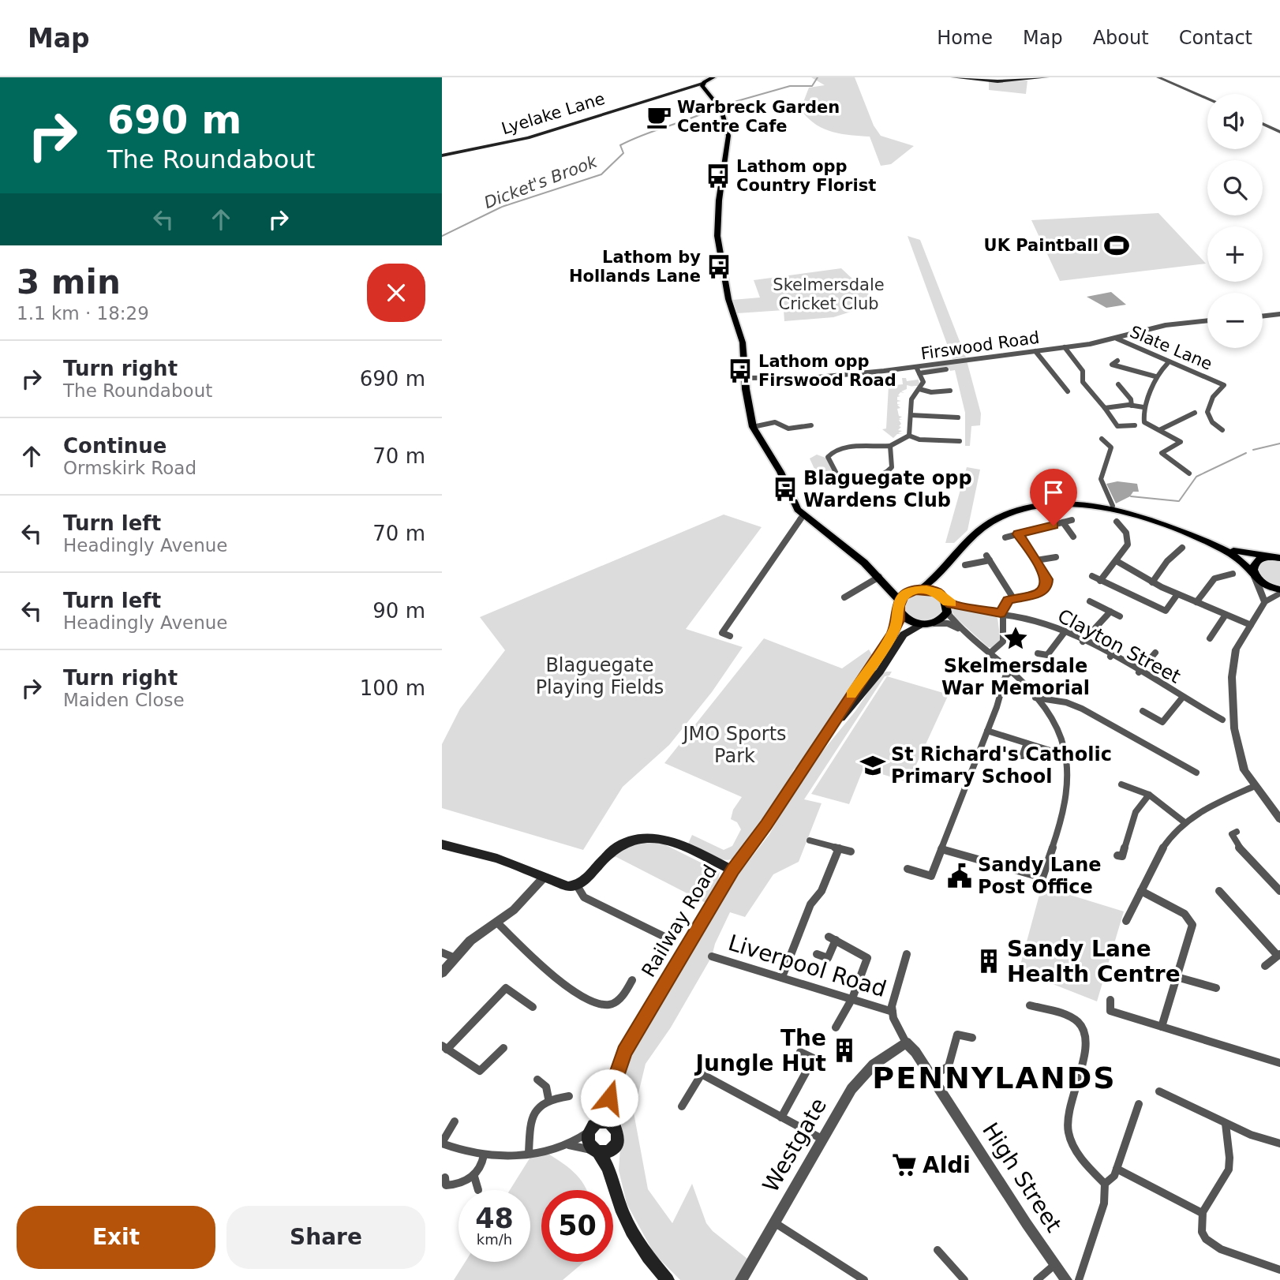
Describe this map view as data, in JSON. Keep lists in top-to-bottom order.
{
  "streets": {
    "main road": ["Lyelake Lane", "Railway Road"],
    "street": [
      "Firswood Road",
      "Slate Lane",
      "Clayton Street",
      "Liverpool Road",
      "Westgate",
      "High Street"
    ]
  },
  "crossings": [
    ["Firswood Road", "Slate Lane"],
    ["Clayton Street", "Railway Road"],
    ["Westgate", "High Street"]
  ],
  "districts": ["PENNYLANDS"],
  "water": ["Dicket's Brook"],
  "parks": ["Skelmersdale Cricket Club", "Blaguegate Playing Fields", "JMO Sports Park"],
  "places": {
    "cafe": ["Warbreck Garden Centre Cafe"],
    "bus stop": [
      "Lathom opp Country Florist",
      "Lathom by Hollands Lane",
      "Lathom opp Firswood Road",
      "Blaguegate opp Wardens Club"
    ],
    "sports": ["UK Paintball"],
    "place": ["Skelmersdale War Memorial"],
    "school or university": ["St Richard's Catholic Primary School"],
    "public building": ["Sandy Lane Post Office"],
    "building": ["Sandy Lane Health Centre", "The Jungle Hut"],
    "supermarket": ["Aldi"]
  },
  "page": {
    "header": "Map",
    "nav": [
      "Home",
      "Map",
      "About",
      "Contact"
    ],
    "turn": ["690 m", "The Roundabout"],
    "map_buttons": ["+", "−"],
    "heading": ["3 min", "1.1 km · 18:29"],
    "list": [
      {
        "name": "Turn right",
        "note": "The Roundabout",
        "value": "690 m"
      },
      {
        "name": "Continue",
        "note": "Ormskirk Road",
        "value": "70 m"
      },
      {
        "name": "Turn left",
        "note": "Headingly Avenue",
        "value": "70 m"
      },
      {
        "name": "Turn left",
        "note": "Headingly Avenue",
        "value": "90 m"
      },
      {
        "name": "Turn right",
        "note": "Maiden Close",
        "value": "100 m"
      }
    ],
    "speed": "48 km/h",
    "limit": "50",
    "buttons": ["Exit", "Share"]
  }
}
